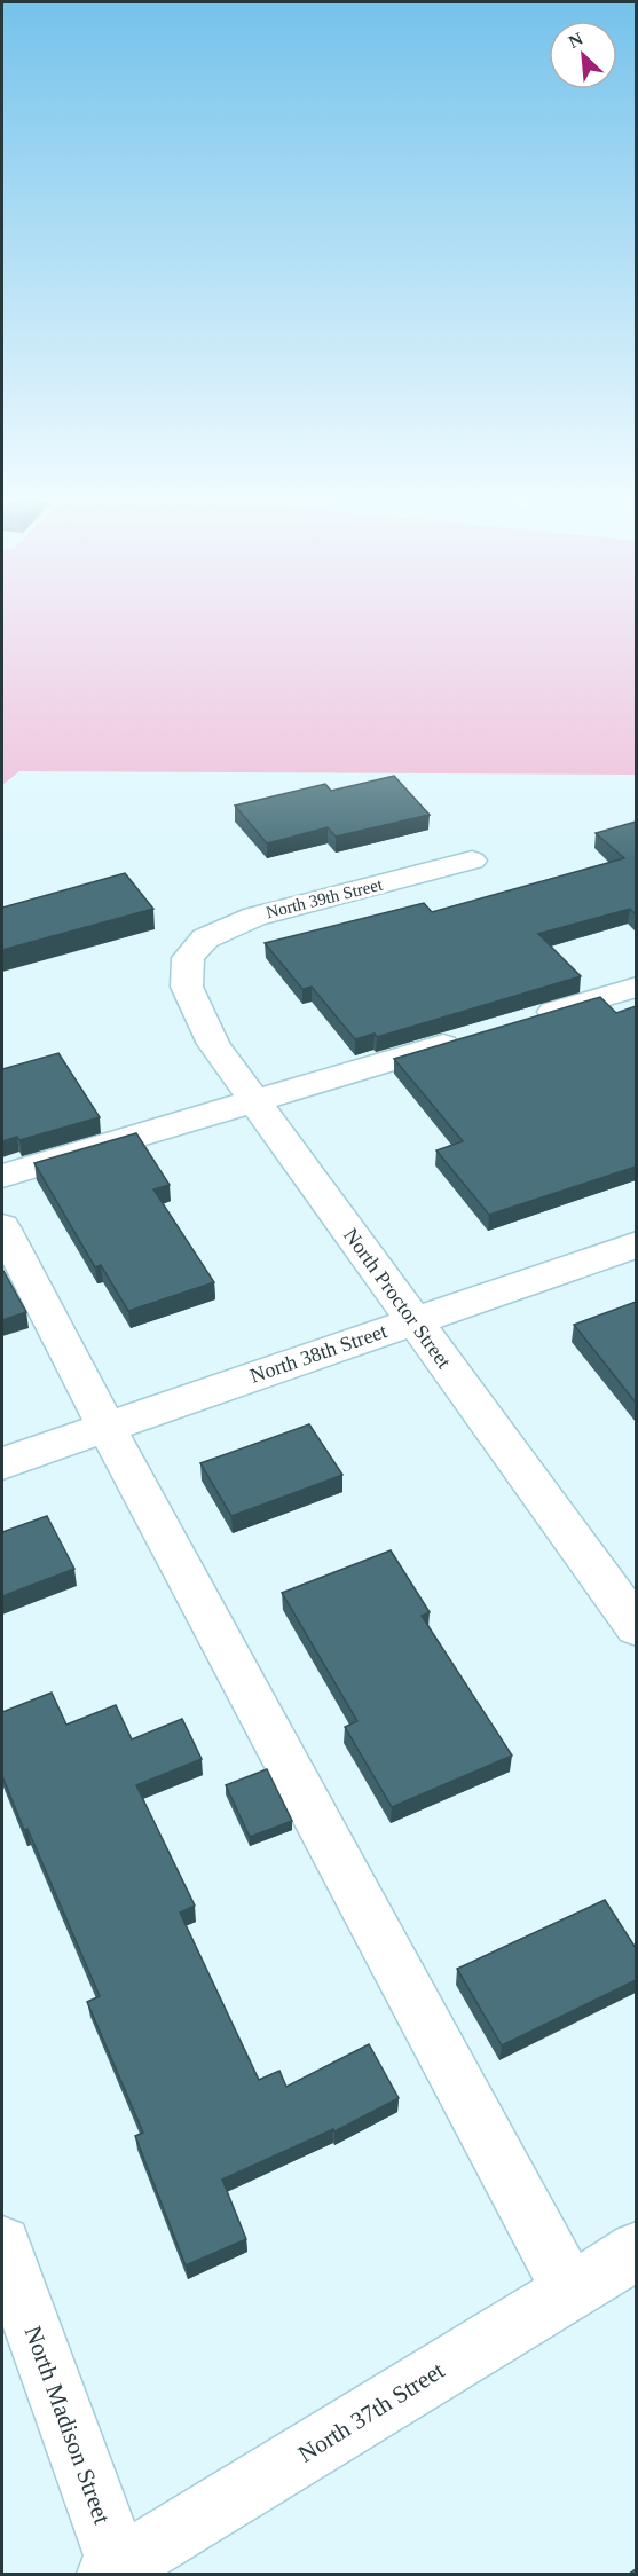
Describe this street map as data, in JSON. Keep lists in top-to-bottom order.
{
  "streets": {
    "street": [
      "North 39th Street",
      "North Proctor Street",
      "North 38th Street",
      "North 37th Street",
      "North Madison Street"
    ]
  },
  "crossings": [
    ["North 39th Street", "North Proctor Street"],
    ["North Proctor Street", "North 38th Street"],
    ["North 37th Street", "North Madison Street"]
  ],
  "north": "top left"
}
